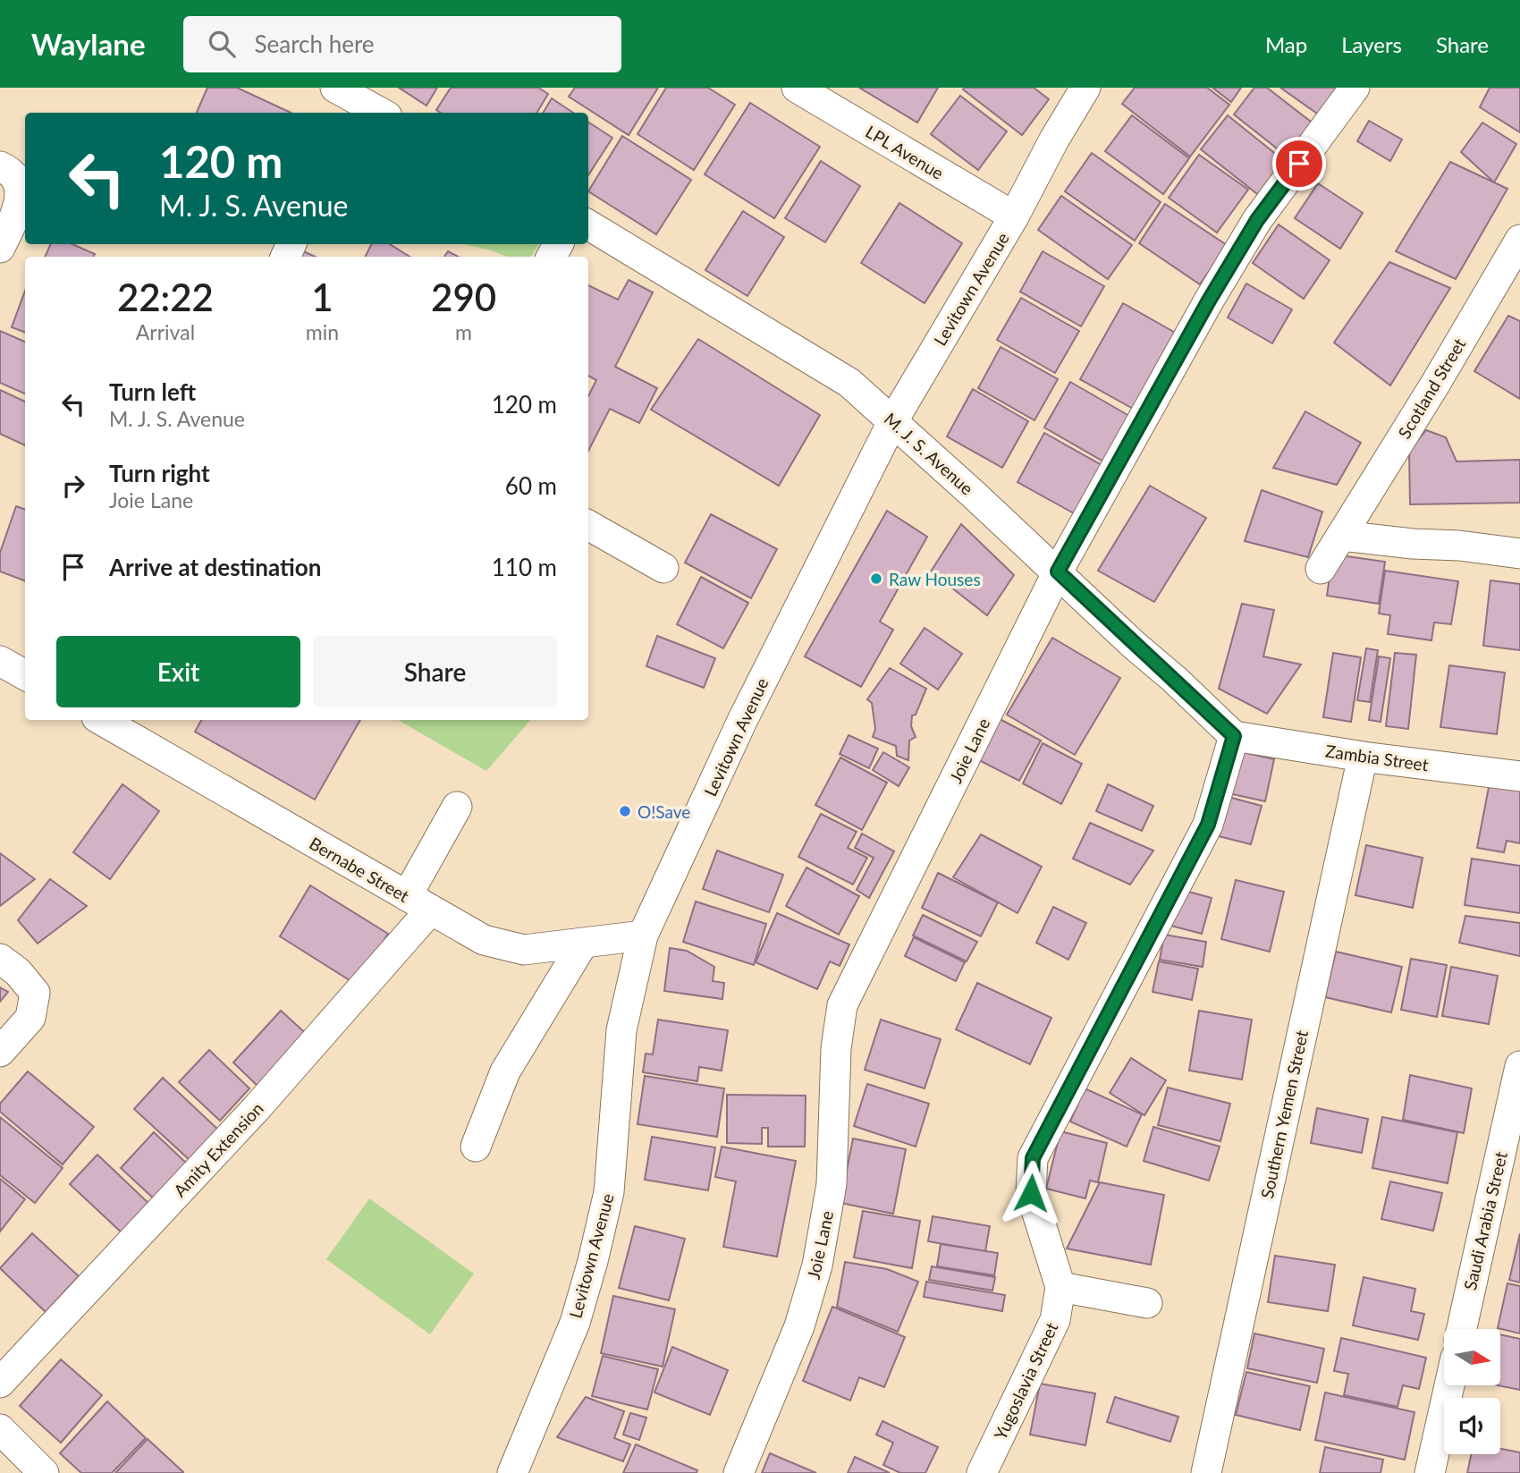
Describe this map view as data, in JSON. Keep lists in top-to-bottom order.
{
  "streets": {
    "street": [
      "LPL Avenue",
      "Levitown Avenue",
      "Scotland Street",
      "M. J. S. Avenue",
      "Joie Lane",
      "Zambia Street",
      "Bernabe Street",
      "Southern Yemen Street",
      "Amity Extension",
      "Saudi Arabia Street",
      "Yugoslavia Street"
    ]
  },
  "crossings": [
    ["LPL Avenue", "Levitown Avenue"],
    ["Levitown Avenue", "M. J. S. Avenue"],
    ["Levitown Avenue", "Bernabe Street"],
    ["M. J. S. Avenue", "Joie Lane"],
    ["M. J. S. Avenue", "Zambia Street"],
    ["M. J. S. Avenue", "Yugoslavia Street"],
    ["Zambia Street", "Southern Yemen Street"],
    ["Zambia Street", "Yugoslavia Street"],
    ["Bernabe Street", "Amity Extension"]
  ],
  "places": ["Raw Houses", "O!Save"],
  "north": "right",
  "page": {
    "header": "Waylane",
    "search": "Search here",
    "nav": ["Map", "Layers", "Share"],
    "turn": ["120 m", "M. J. S. Avenue"],
    "eta": [
      "22:22",
      "Arrival",
      "1",
      "min",
      "290",
      "m"
    ],
    "list": [
      {
        "name": "Turn left",
        "note": "M. J. S. Avenue",
        "value": "120 m"
      },
      {
        "name": "Turn right",
        "note": "Joie Lane",
        "value": "60 m"
      },
      {
        "name": "Arrive at destination",
        "value": "110 m"
      }
    ],
    "buttons": ["Exit", "Share"]
  }
}
